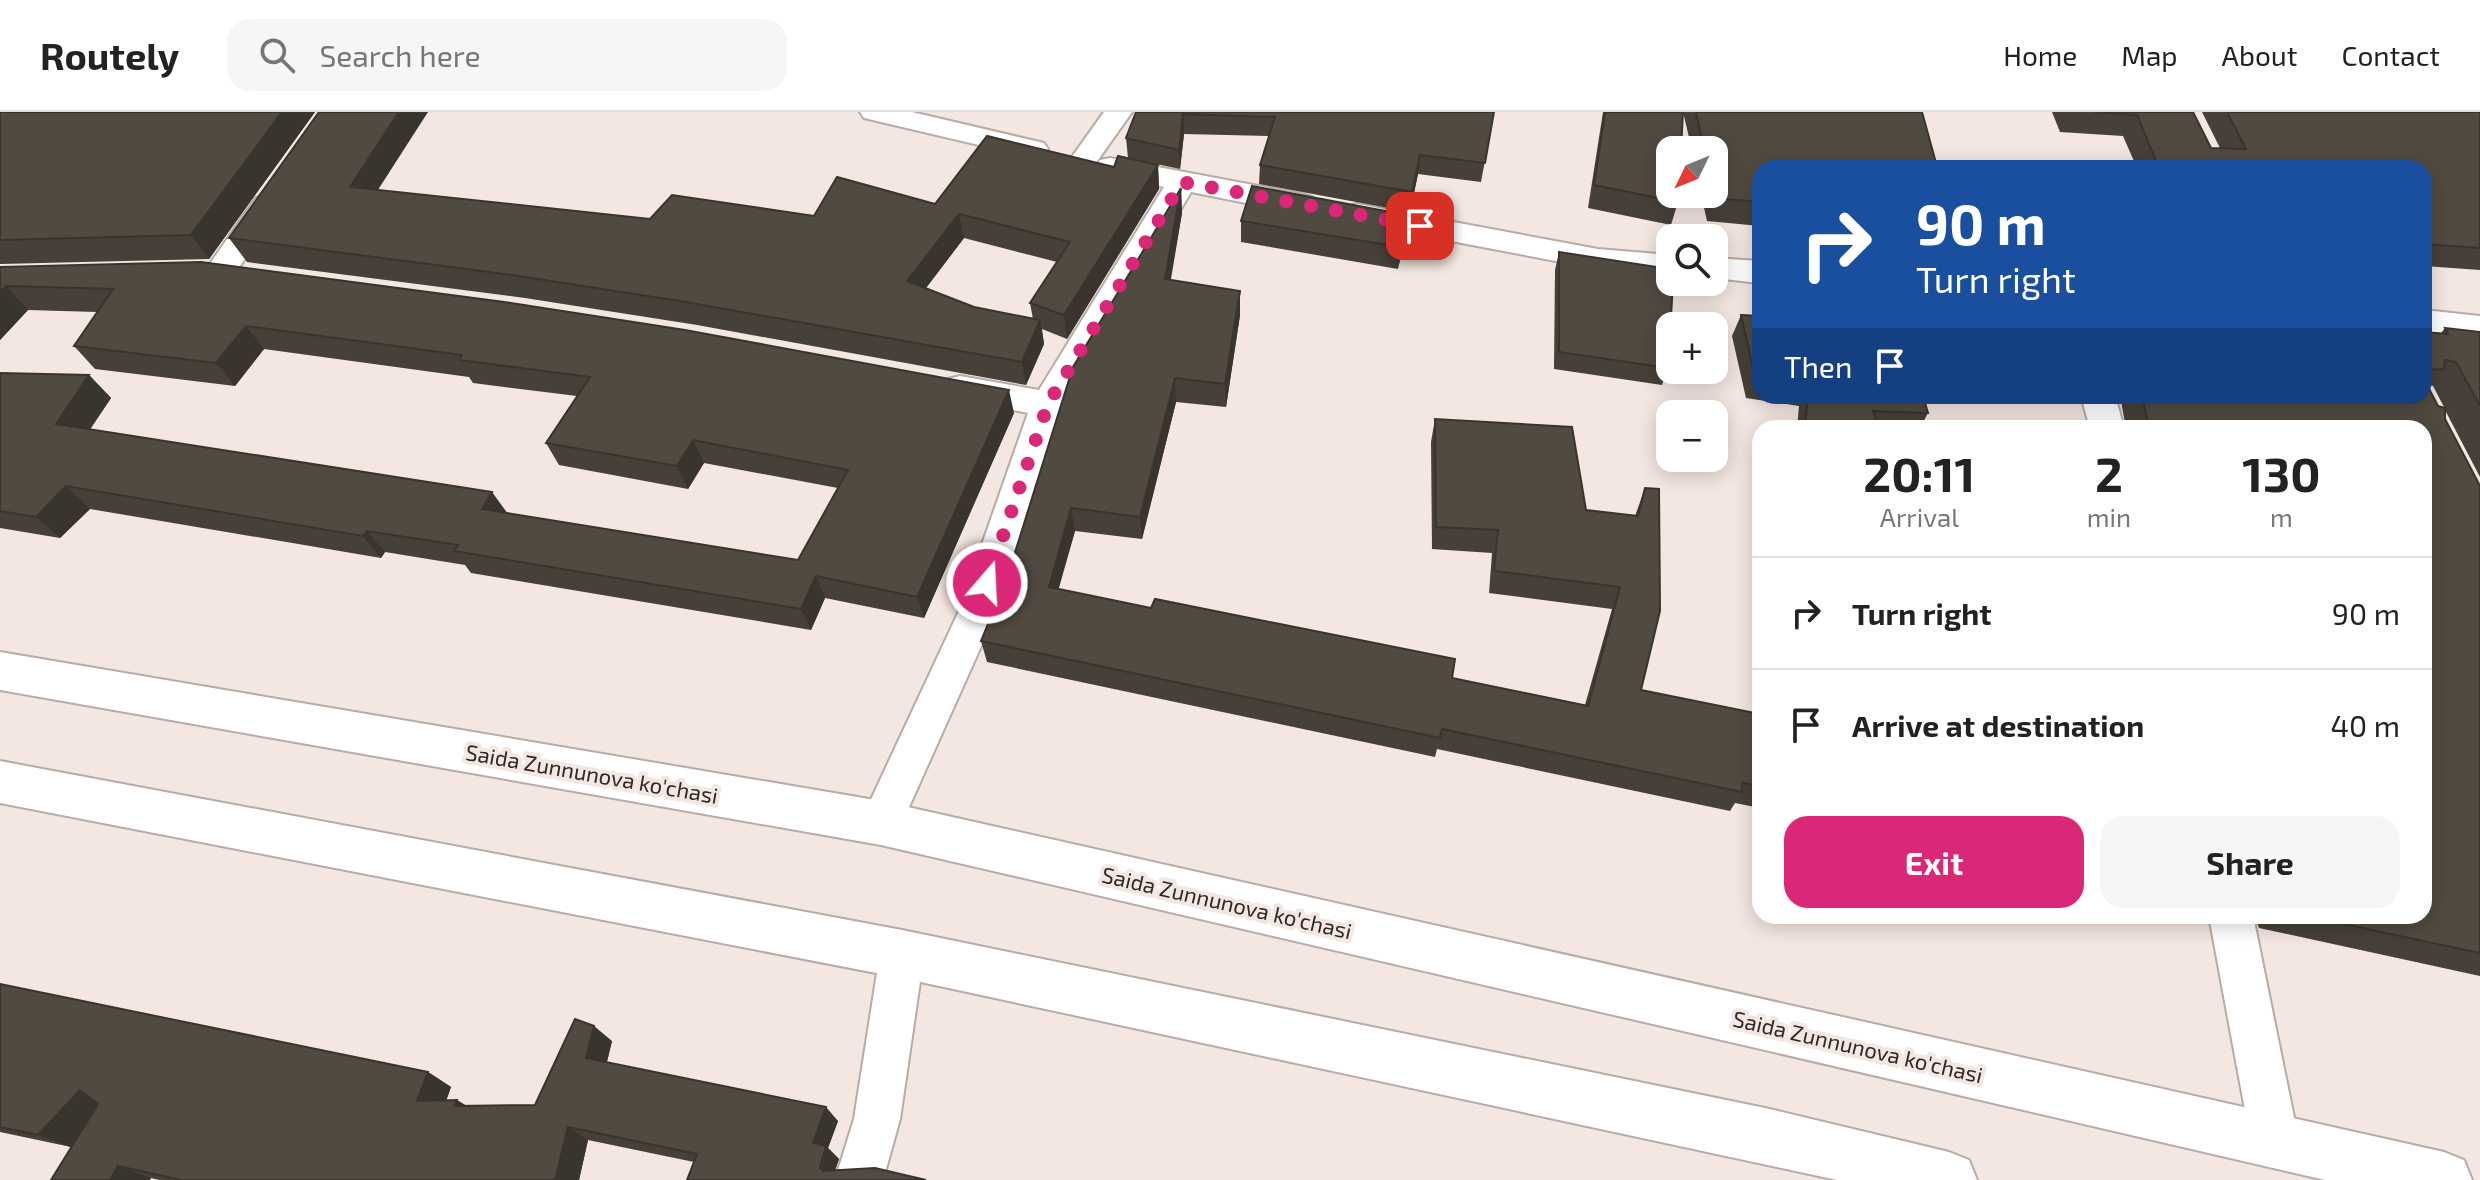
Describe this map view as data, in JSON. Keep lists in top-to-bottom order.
{
  "streets": {
    "main road": ["Saida Zunnunova ko'chasi"]
  },
  "north": "bottom left",
  "page": {
    "header": "Routely",
    "search": "Search here",
    "nav": [
      "Home",
      "Map",
      "About",
      "Contact"
    ],
    "map_buttons": ["+", "−"],
    "turn": ["90 m", "Turn right"],
    "then": "Then",
    "eta": [
      "20:11",
      "Arrival",
      "2",
      "min",
      "130",
      "m"
    ],
    "list": [
      {
        "name": "Turn right",
        "value": "90 m"
      },
      {
        "name": "Arrive at destination",
        "value": "40 m"
      }
    ],
    "buttons": ["Exit", "Share"]
  }
}
